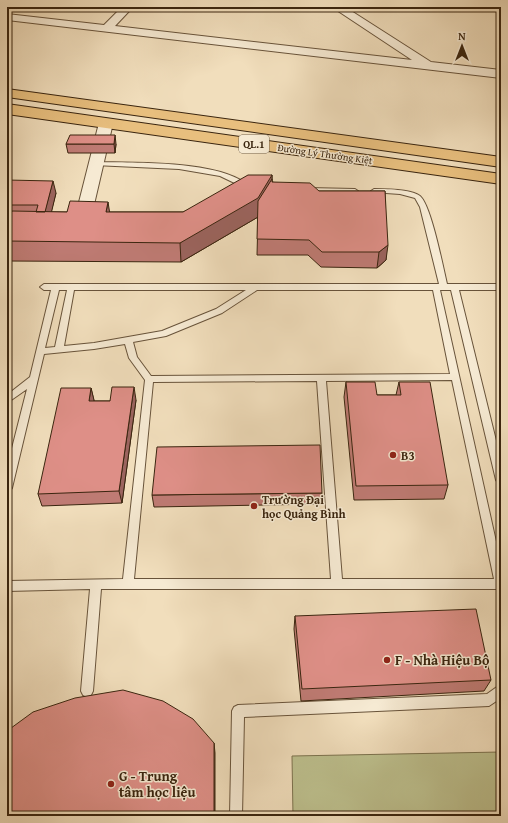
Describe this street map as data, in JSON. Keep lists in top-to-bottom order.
{
  "streets": {
    "main road": ["QL.1", "Đường Lý Thường Kiệt"]
  },
  "places": [
    "B3",
    "Trường Đại học Quảng Bình",
    "F - Nhà Hiệu Bộ",
    "G - Trung tâm học liệu"
  ],
  "north": "top"
}
